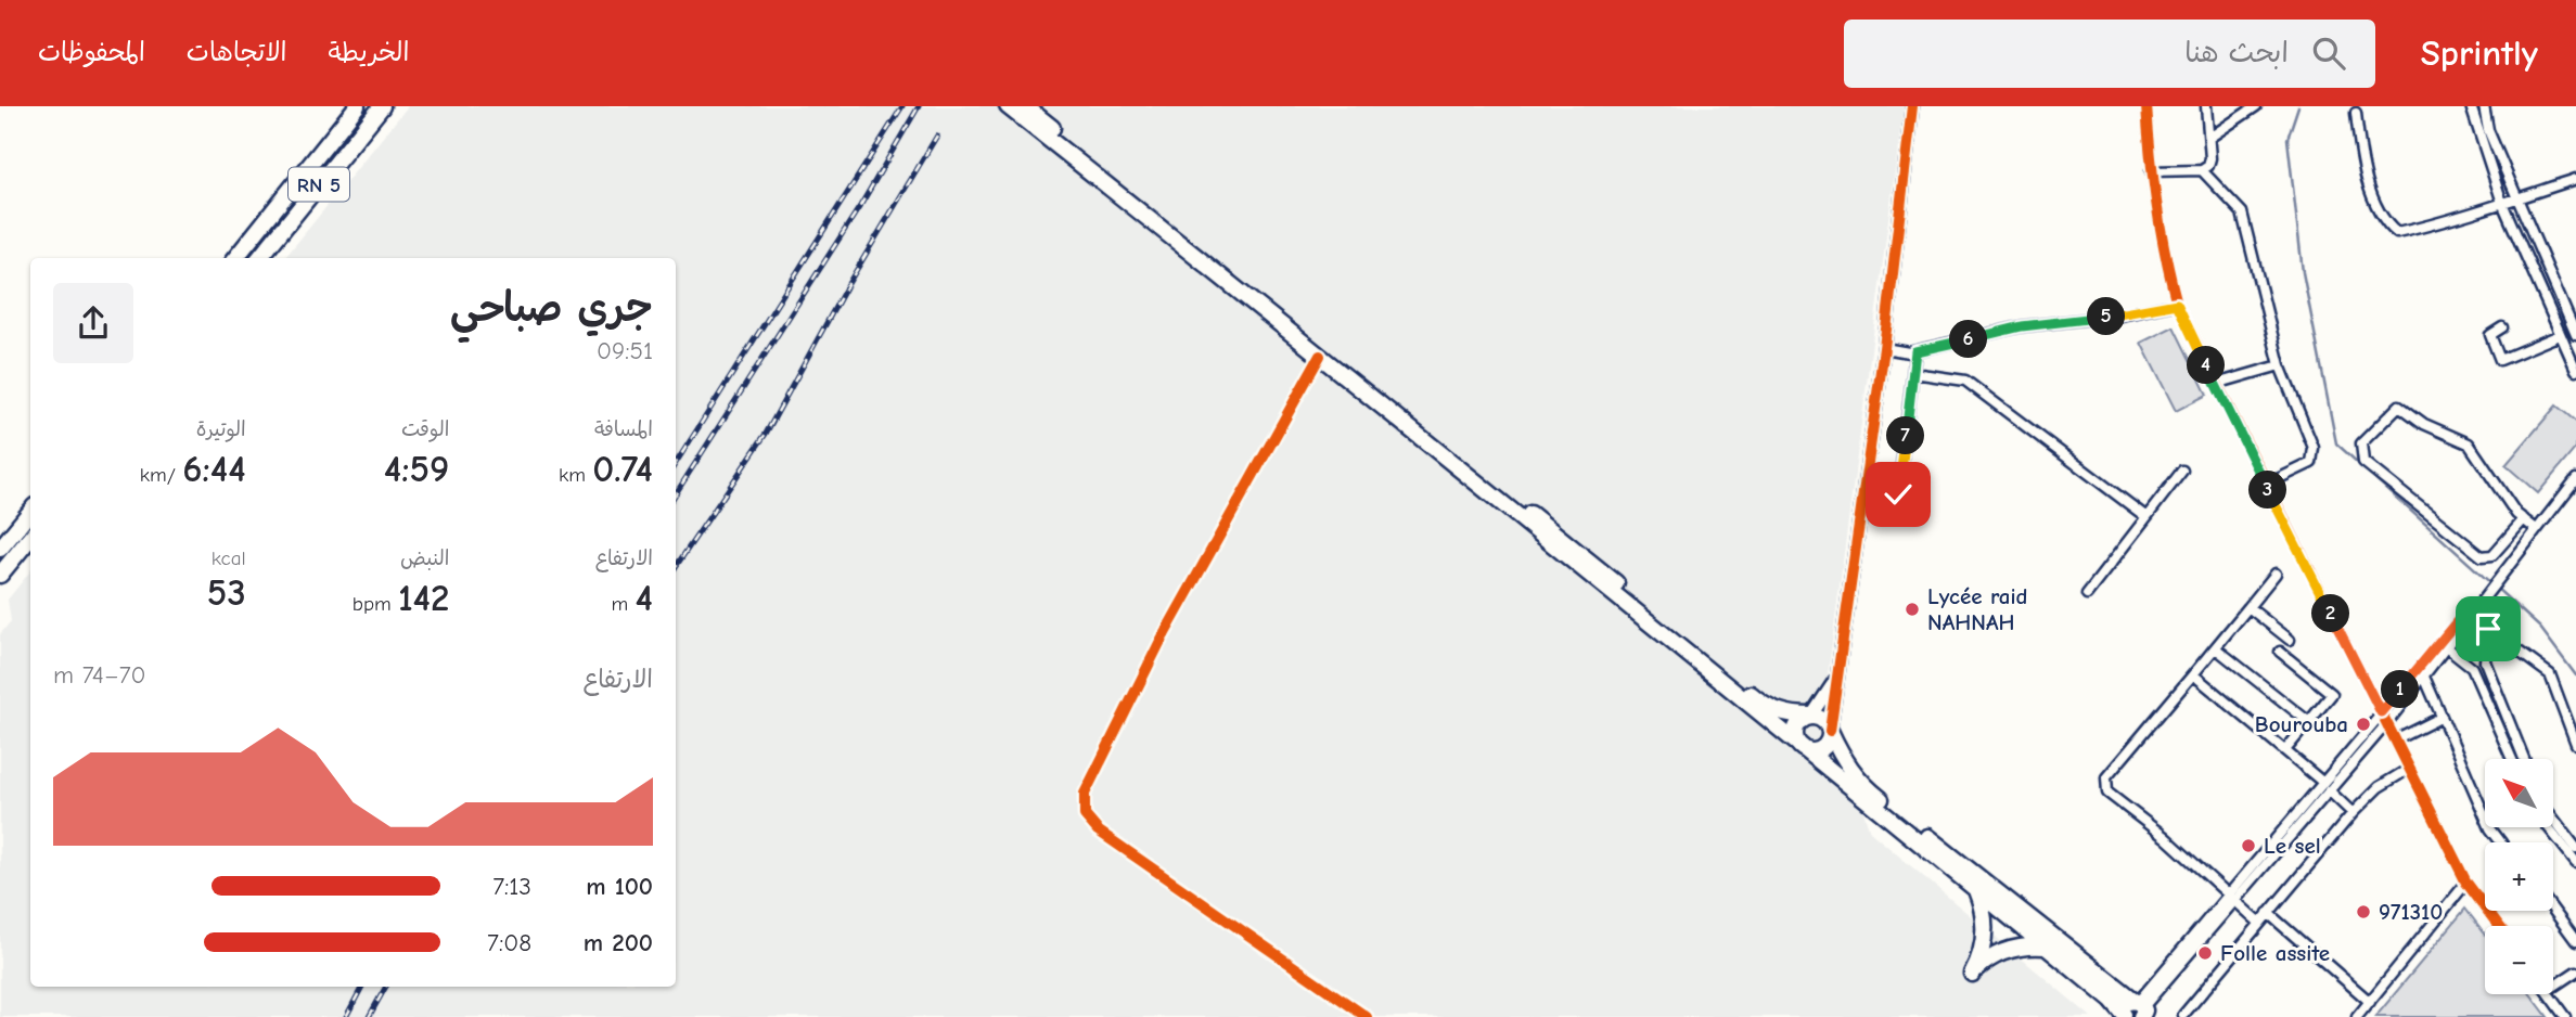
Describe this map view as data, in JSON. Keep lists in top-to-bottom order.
{
  "streets": {
    "highway": ["RN 5"]
  },
  "places": [
    "Lycée raid NAHNAH",
    "Bourouba",
    "Le sel",
    "971310",
    "Folle assite"
  ],
  "north": "top left",
  "page": {
    "header": "Sprintly",
    "search": "ابحث هنا",
    "nav": ["الخريطة", "الاتجاهات", "المحفوظات"],
    "heading": ["جري صباحي", "09:51"],
    "pins": [
      "5",
      "6",
      "4",
      "7",
      "3",
      "2",
      "1"
    ],
    "stats": [
      ["المسافة", "0.74 km"],
      ["الوقت", "4:59"],
      ["الوتيرة", "6:44 /km"],
      ["الارتفاع", "4 m"],
      ["النبض", "142 bpm"],
      ["kcal", "53"]
    ],
    "chart": ["الارتفاع", "70–74 m"],
    "map_buttons": ["+", "−"],
    "list": [
      {
        "name": "100 m",
        "note": "7:13"
      },
      {
        "name": "200 m",
        "note": "7:08"
      }
    ]
  }
}
